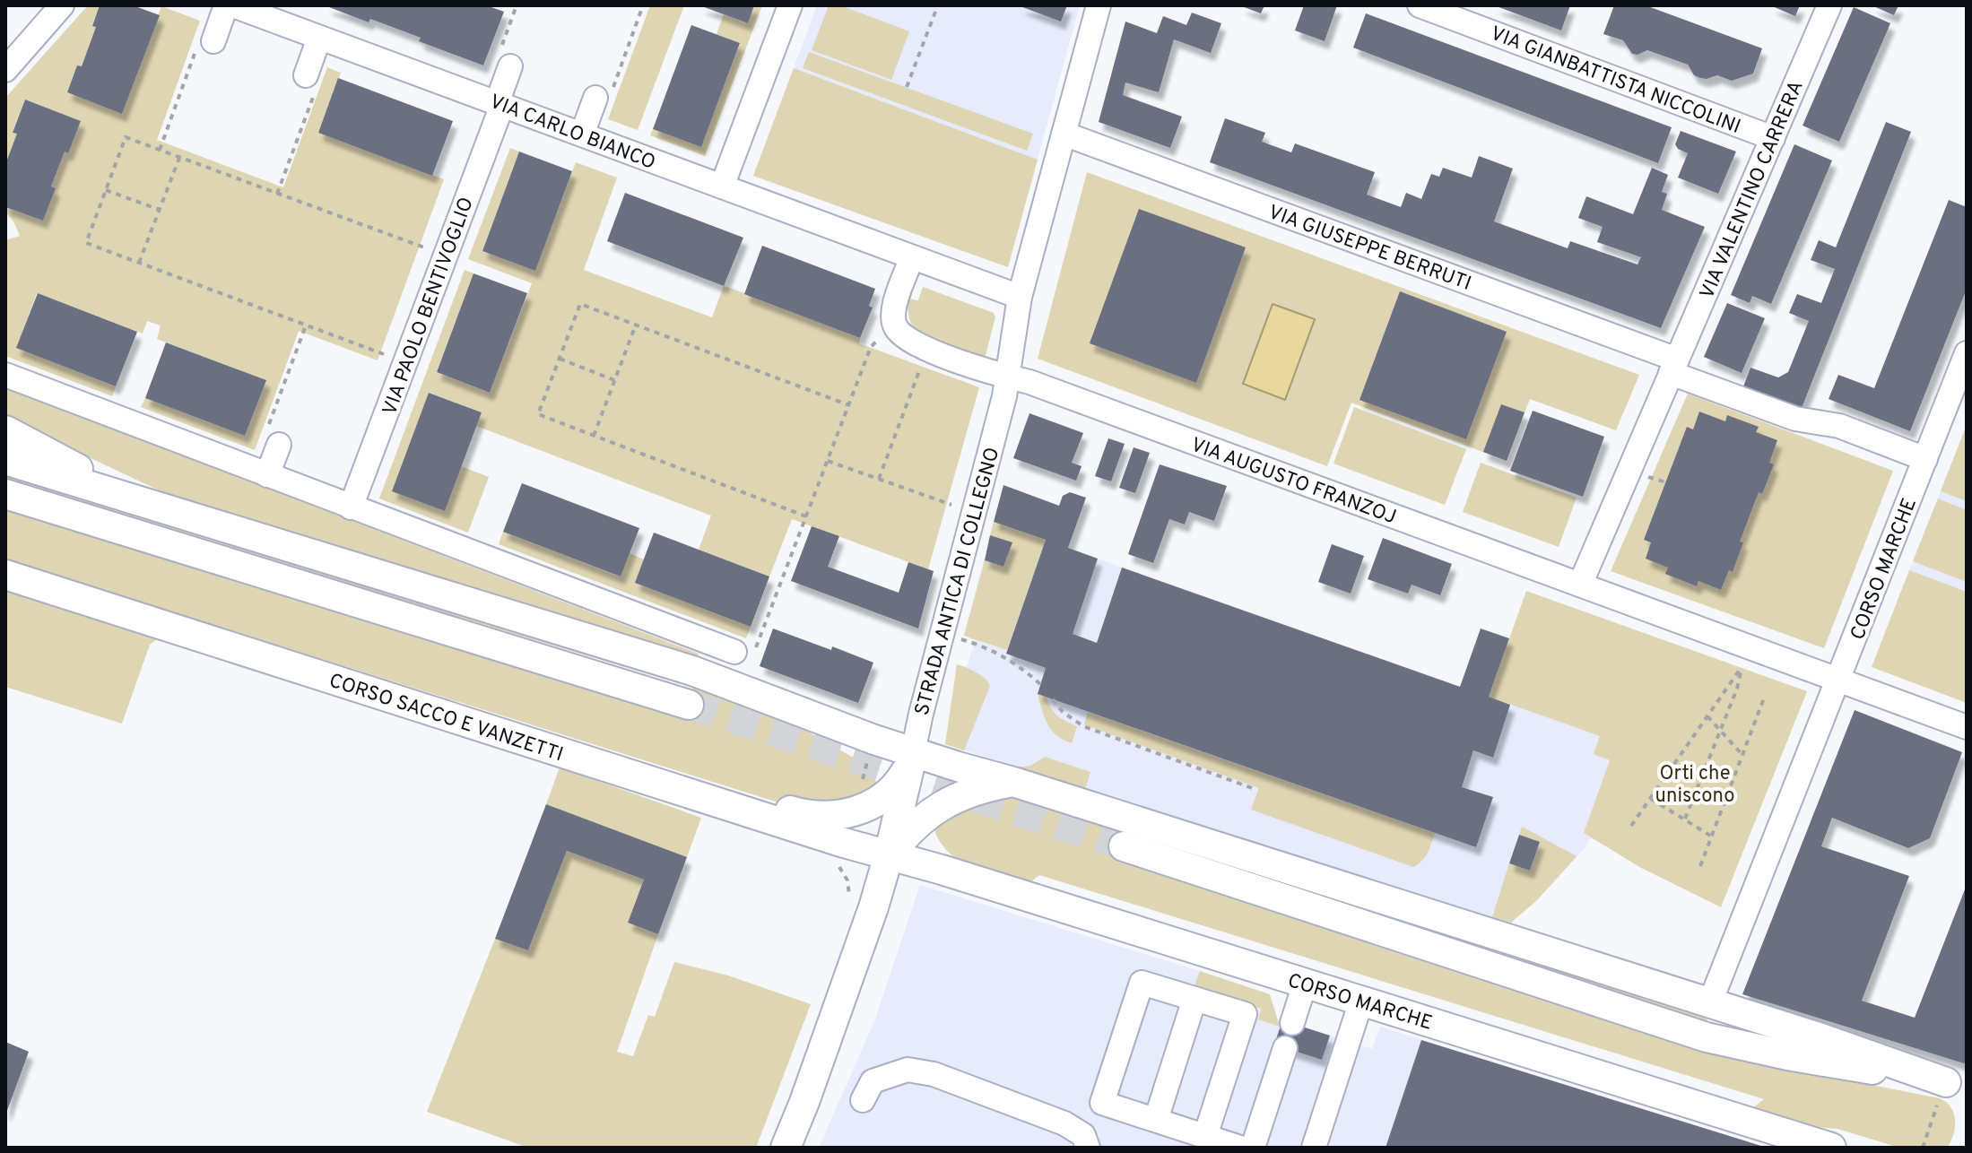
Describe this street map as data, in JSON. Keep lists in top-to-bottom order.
{
  "streets": {
    "main road": ["CORSO MARCHE", "STRADA ANTICA DI COLLEGNO", "CORSO SACCO E VANZETTI"],
    "street": [
      "VIA GIANBATTISTA NICCOLINI",
      "VIA CARLO BIANCO",
      "VIA VALENTINO CARRERA",
      "VIA GIUSEPPE BERRUTI",
      "VIA PAOLO BENTIVOGLIO",
      "VIA AUGUSTO FRANZOJ"
    ]
  },
  "crossings": [
    ["VIA GIANBATTISTA NICCOLINI", "VIA VALENTINO CARRERA"],
    ["VIA CARLO BIANCO", "VIA PAOLO BENTIVOGLIO"],
    ["VIA CARLO BIANCO", "STRADA ANTICA DI COLLEGNO"],
    ["VIA VALENTINO CARRERA", "VIA GIUSEPPE BERRUTI"],
    ["VIA VALENTINO CARRERA", "VIA AUGUSTO FRANZOJ"],
    ["VIA GIUSEPPE BERRUTI", "STRADA ANTICA DI COLLEGNO"],
    ["VIA AUGUSTO FRANZOJ", "STRADA ANTICA DI COLLEGNO"],
    ["CORSO MARCHE", "STRADA ANTICA DI COLLEGNO"],
    ["CORSO MARCHE", "CORSO SACCO E VANZETTI"],
    ["STRADA ANTICA DI COLLEGNO", "CORSO SACCO E VANZETTI"]
  ],
  "parks": ["Orti che uniscono"]
}
